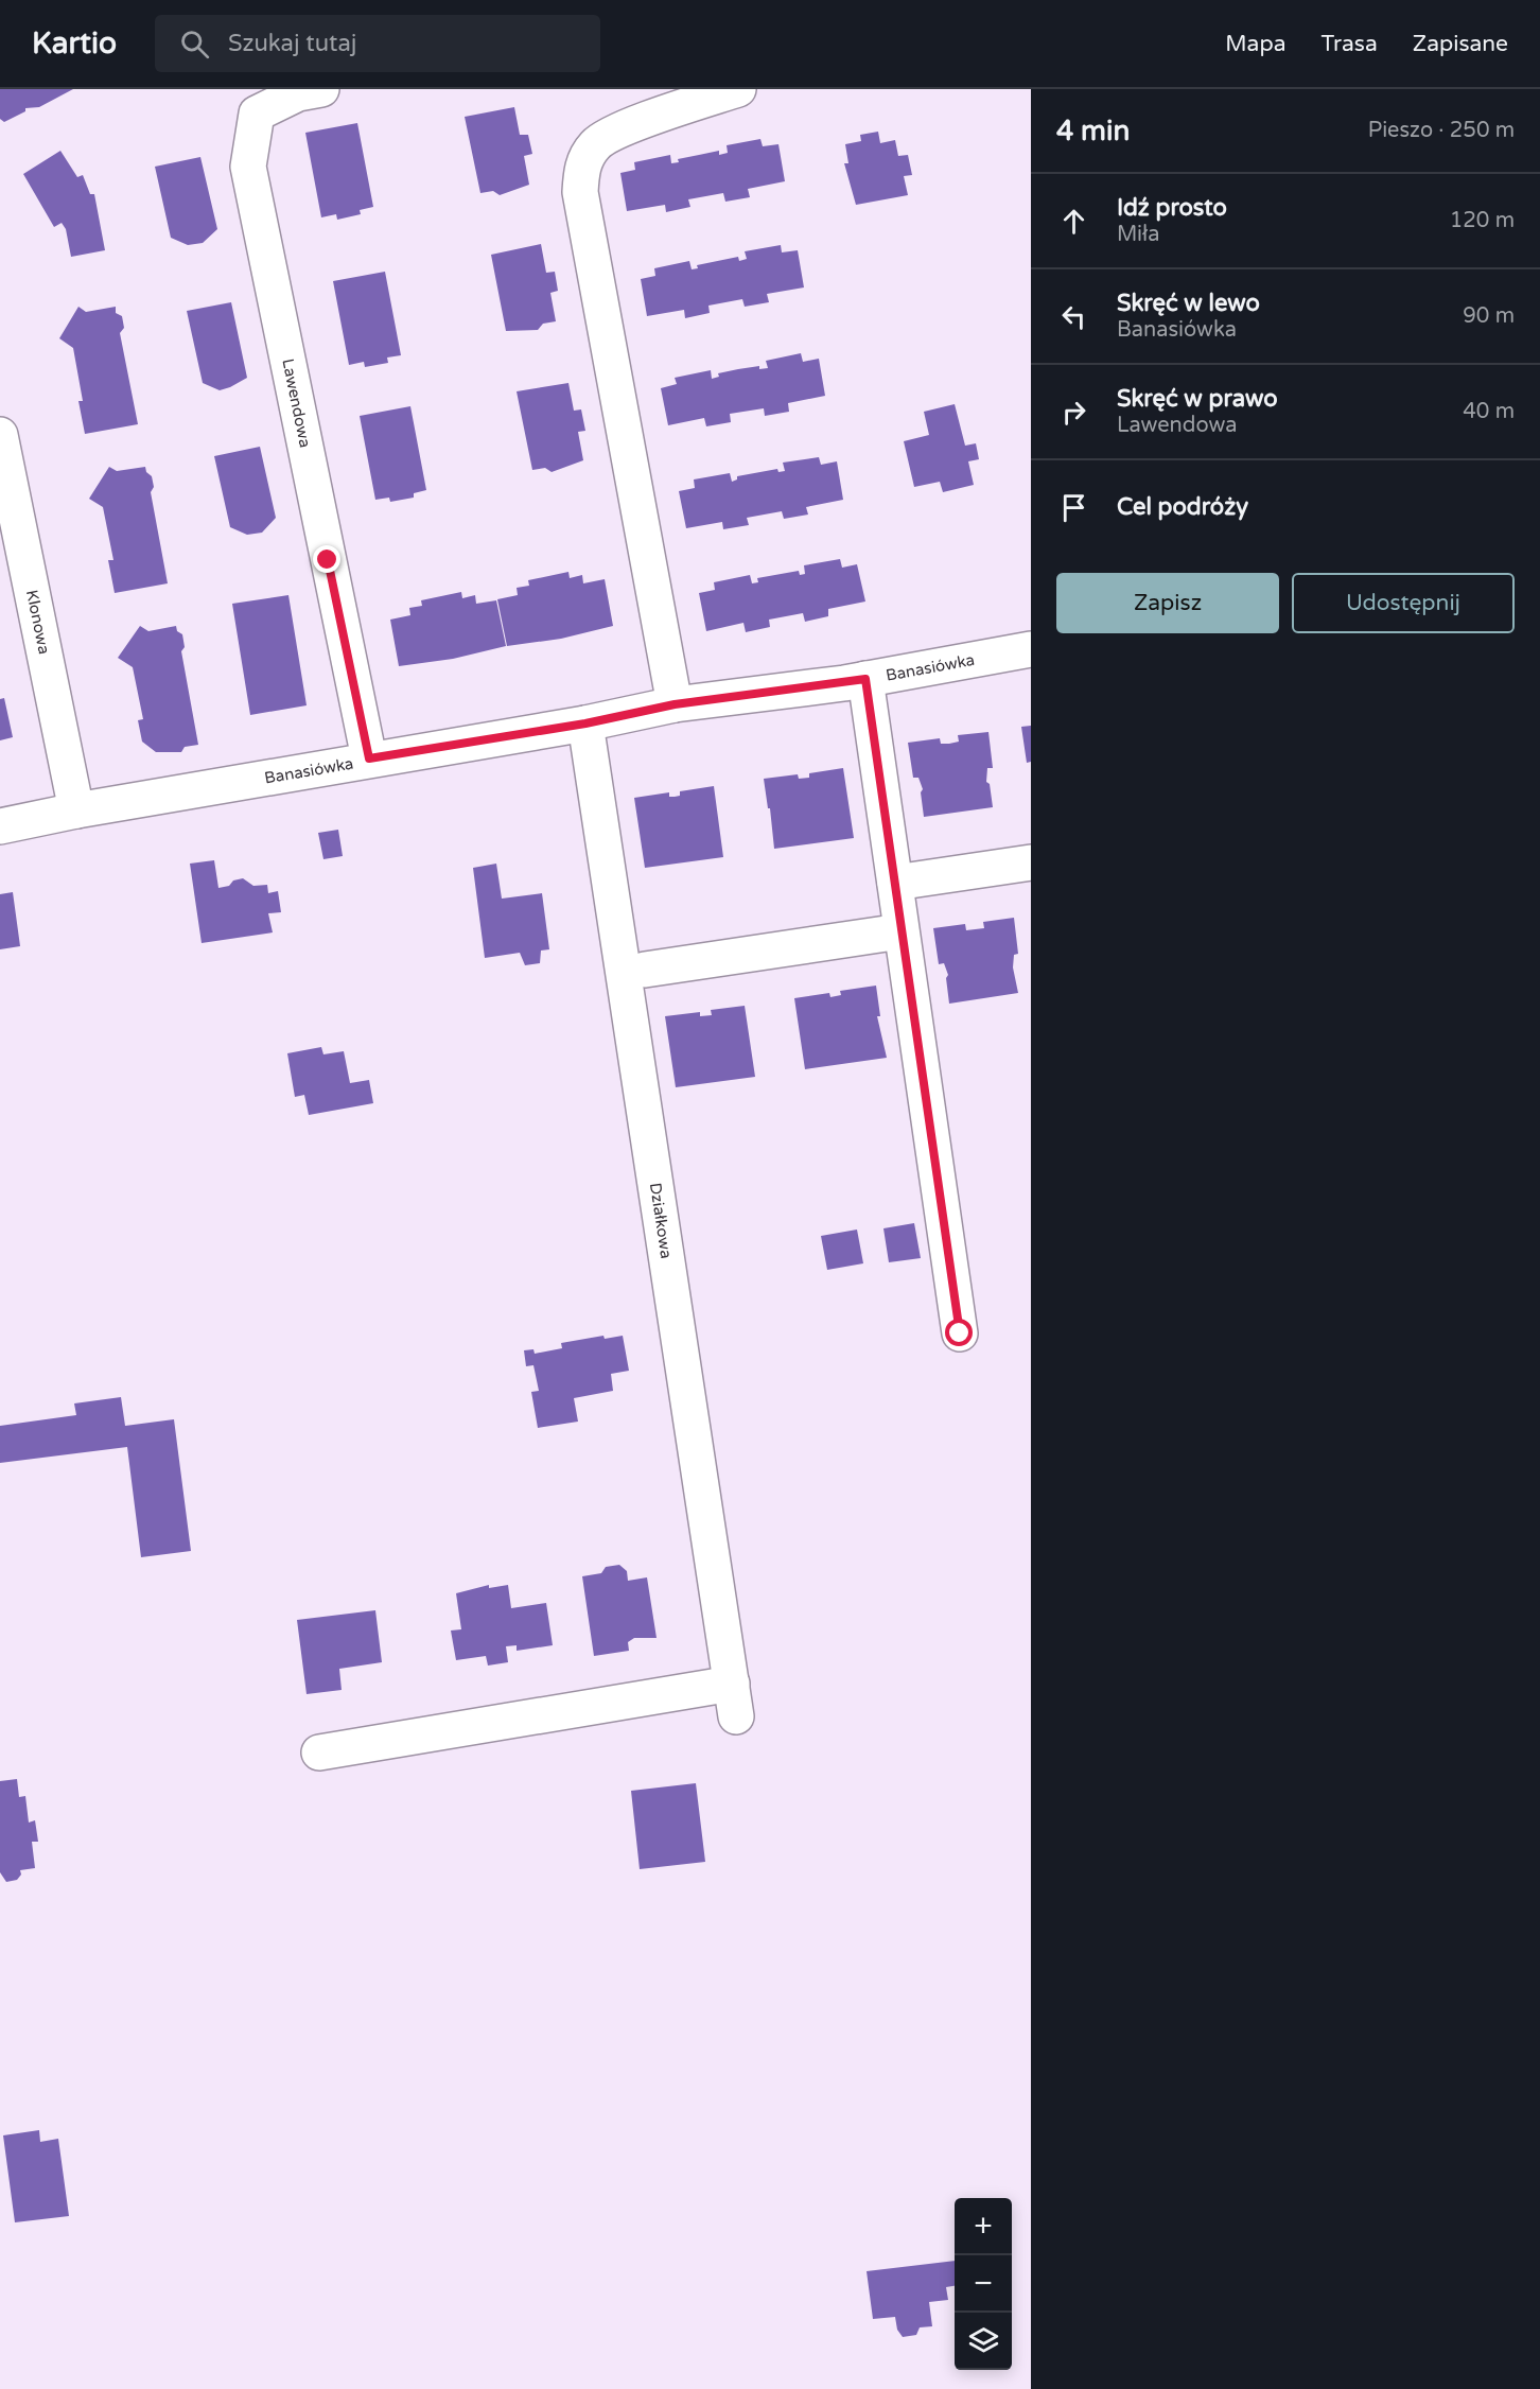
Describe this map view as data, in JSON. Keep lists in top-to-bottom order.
{
  "streets": {
    "street": [
      "Lawendowa",
      "Klonowa",
      "Banasiówka",
      "Działkowa"
    ]
  },
  "crossings": [
    ["Lawendowa", "Banasiówka"],
    ["Klonowa", "Banasiówka"],
    ["Banasiówka", "Działkowa"]
  ],
  "page": {
    "header": "Kartio",
    "search": "Szukaj tutaj",
    "nav": ["Mapa", "Trasa", "Zapisane"],
    "heading": ["4 min", "Pieszo · 250 m"],
    "list": [
      ["Idź prosto", "Miła", "120 m"],
      ["Skręć w lewo", "Banasiówka", "90 m"],
      ["Skręć w prawo", "Lawendowa", "40 m"],
      "Cel podróży"
    ],
    "buttons": ["Zapisz", "Udostępnij"],
    "map_buttons": ["+", "−"]
  }
}
